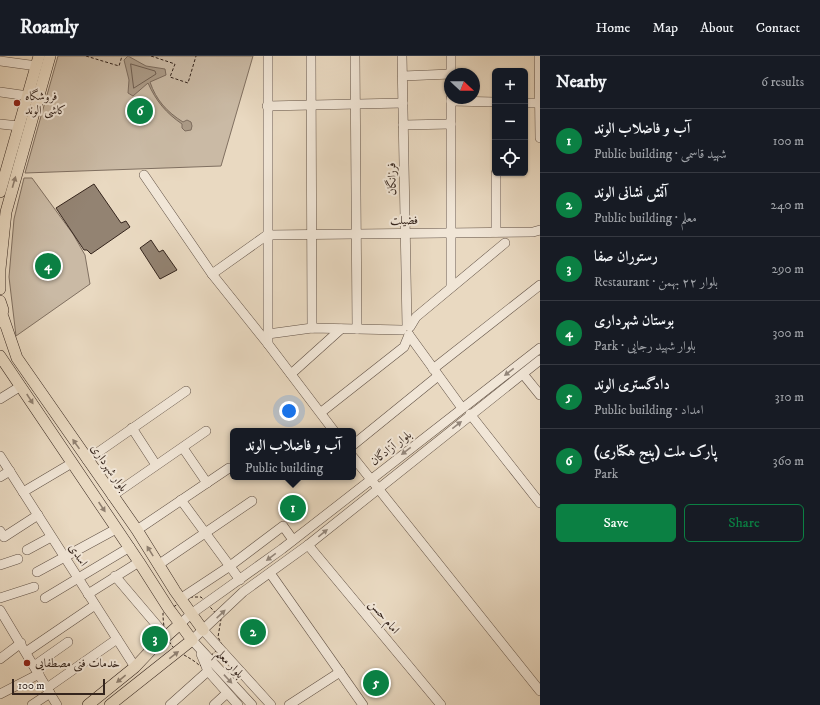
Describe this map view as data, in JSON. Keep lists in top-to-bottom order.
{
  "streets": {
    "main road": ["بلوار شهرداری"],
    "street": [
      "فرزانگان",
      "فضیلت",
      "بلوار آزادگان",
      "اسدی",
      "امام حسن",
      "بلوار معلم"
    ]
  },
  "crossings": [
    ["فرزانگان", "فضیلت"],
    ["بلوار آزادگان", "بلوار شهرداری"],
    ["بلوار آزادگان", "امام حسن"],
    ["بلوار آزادگان", "بلوار معلم"]
  ],
  "places": ["فروشگاه کاشی الوند", "خدمات فنی مصطفایی"],
  "scale_bar": "100 m",
  "north": "right",
  "page": {
    "header": "Roamly",
    "nav": [
      "Home",
      "Map",
      "About",
      "Contact"
    ],
    "heading": ["Nearby", "6 results"],
    "map_buttons": ["+", "−"],
    "pins": [
      "6",
      "4",
      "1",
      "2",
      "3",
      "5"
    ],
    "list": [
      {
        "mark": "1",
        "name": "آب و فاضلاب الوند",
        "note": "Public building · شهید قاسمی",
        "value": "100 m"
      },
      {
        "mark": "2",
        "name": "آتش نشانی الوند",
        "note": "Public building · معلم",
        "value": "240 m"
      },
      {
        "mark": "3",
        "name": "رستوران صفا",
        "note": "Restaurant · بلوار ۲۲ بهمن",
        "value": "290 m"
      },
      {
        "mark": "4",
        "name": "بوستان شهرداری",
        "note": "Park · بلوار شهید رجایی",
        "value": "300 m"
      },
      {
        "mark": "5",
        "name": "دادگستری الوند",
        "note": "Public building · امداد",
        "value": "310 m"
      },
      {
        "mark": "6",
        "name": "پارک ملت (پنج هکتاری)",
        "note": "Park",
        "value": "360 m"
      }
    ],
    "popup": ["آب و فاضلاب الوند", "Public building"],
    "buttons": ["Save", "Share"],
    "scale": "100 m"
  }
}
